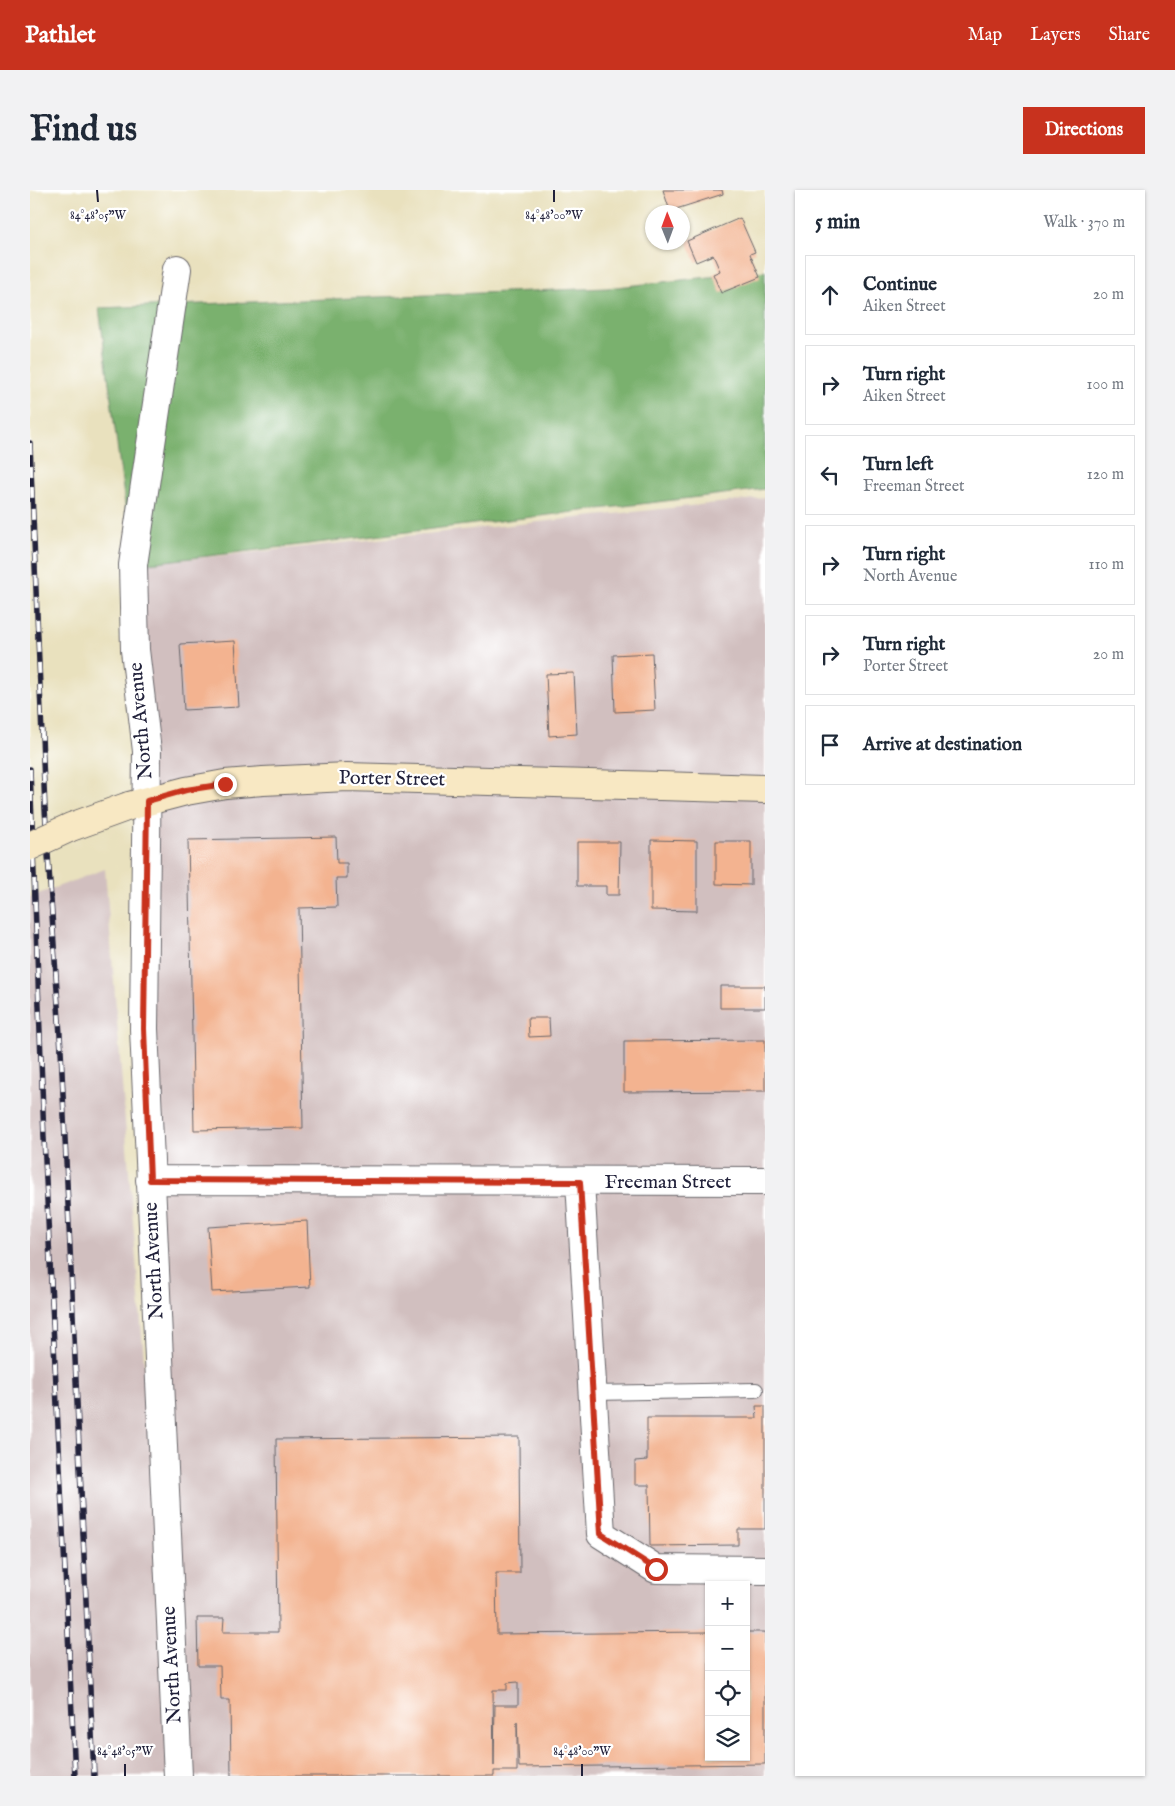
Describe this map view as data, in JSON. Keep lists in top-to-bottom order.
{
  "streets": {
    "street": ["North Avenue", "Porter Street", "Freeman Street"]
  },
  "crossings": [
    ["North Avenue", "Porter Street"],
    ["North Avenue", "Freeman Street"]
  ],
  "north": "top",
  "page": {
    "header": "Pathlet",
    "nav": ["Map", "Layers", "Share"],
    "buttons": "Directions",
    "title": "Find us",
    "heading": ["5 min", "Walk · 370 m"],
    "list": [
      ["Continue", "Aiken Street", "20 m"],
      ["Turn right", "Aiken Street", "100 m"],
      ["Turn left", "Freeman Street", "120 m"],
      ["Turn right", "North Avenue", "110 m"],
      ["Turn right", "Porter Street", "20 m"],
      "Arrive at destination"
    ],
    "map_buttons": ["+", "−"]
  },
  "coordinates": ["84°48'05\"W", "84°48'00\"W"]
}
